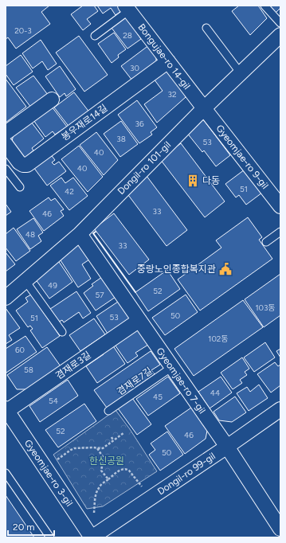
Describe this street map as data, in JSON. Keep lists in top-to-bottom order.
{
  "streets": {
    "street": [
      "Bongujae-ro 14-gil",
      "봉우재로14길",
      "Gyeomjae-ro 9-gil",
      "Dongil-ro 101-gil",
      "겸재로3길",
      "Gyeomjae-ro 7-gil",
      "Gyeomjae-ro 3-gil",
      "Dongil-ro 99-gil"
    ],
    "lane": ["겸재로7길"]
  },
  "crossings": [
    ["Bongujae-ro 14-gil", "봉우재로14길"],
    ["Bongujae-ro 14-gil", "Gyeomjae-ro 9-gil"],
    ["Bongujae-ro 14-gil", "Dongil-ro 101-gil"],
    ["Gyeomjae-ro 9-gil", "Dongil-ro 101-gil"],
    ["Dongil-ro 101-gil", "Gyeomjae-ro 7-gil"],
    ["겸재로3길", "Gyeomjae-ro 7-gil"],
    ["겸재로3길", "Gyeomjae-ro 3-gil"],
    ["Gyeomjae-ro 7-gil", "겸재로7길"],
    ["Gyeomjae-ro 7-gil", "Dongil-ro 99-gil"],
    ["Gyeomjae-ro 3-gil", "Dongil-ro 99-gil"]
  ],
  "parks": ["한신공원"],
  "places": {
    "building": ["다동"],
    "public building": ["중랑노인종합복지관"]
  },
  "house_numbers": [
    "20-3",
    "28",
    "30",
    "32",
    "36",
    "38",
    "53",
    "40",
    "40",
    "51",
    "42",
    "33",
    "46",
    "48",
    "33",
    "49",
    "52",
    "57",
    "103동",
    "50",
    "53",
    "51",
    "102동",
    "60",
    "58",
    "44",
    "45",
    "54",
    "52",
    "46",
    "50"
  ],
  "scale_bar": "20 m"
}
